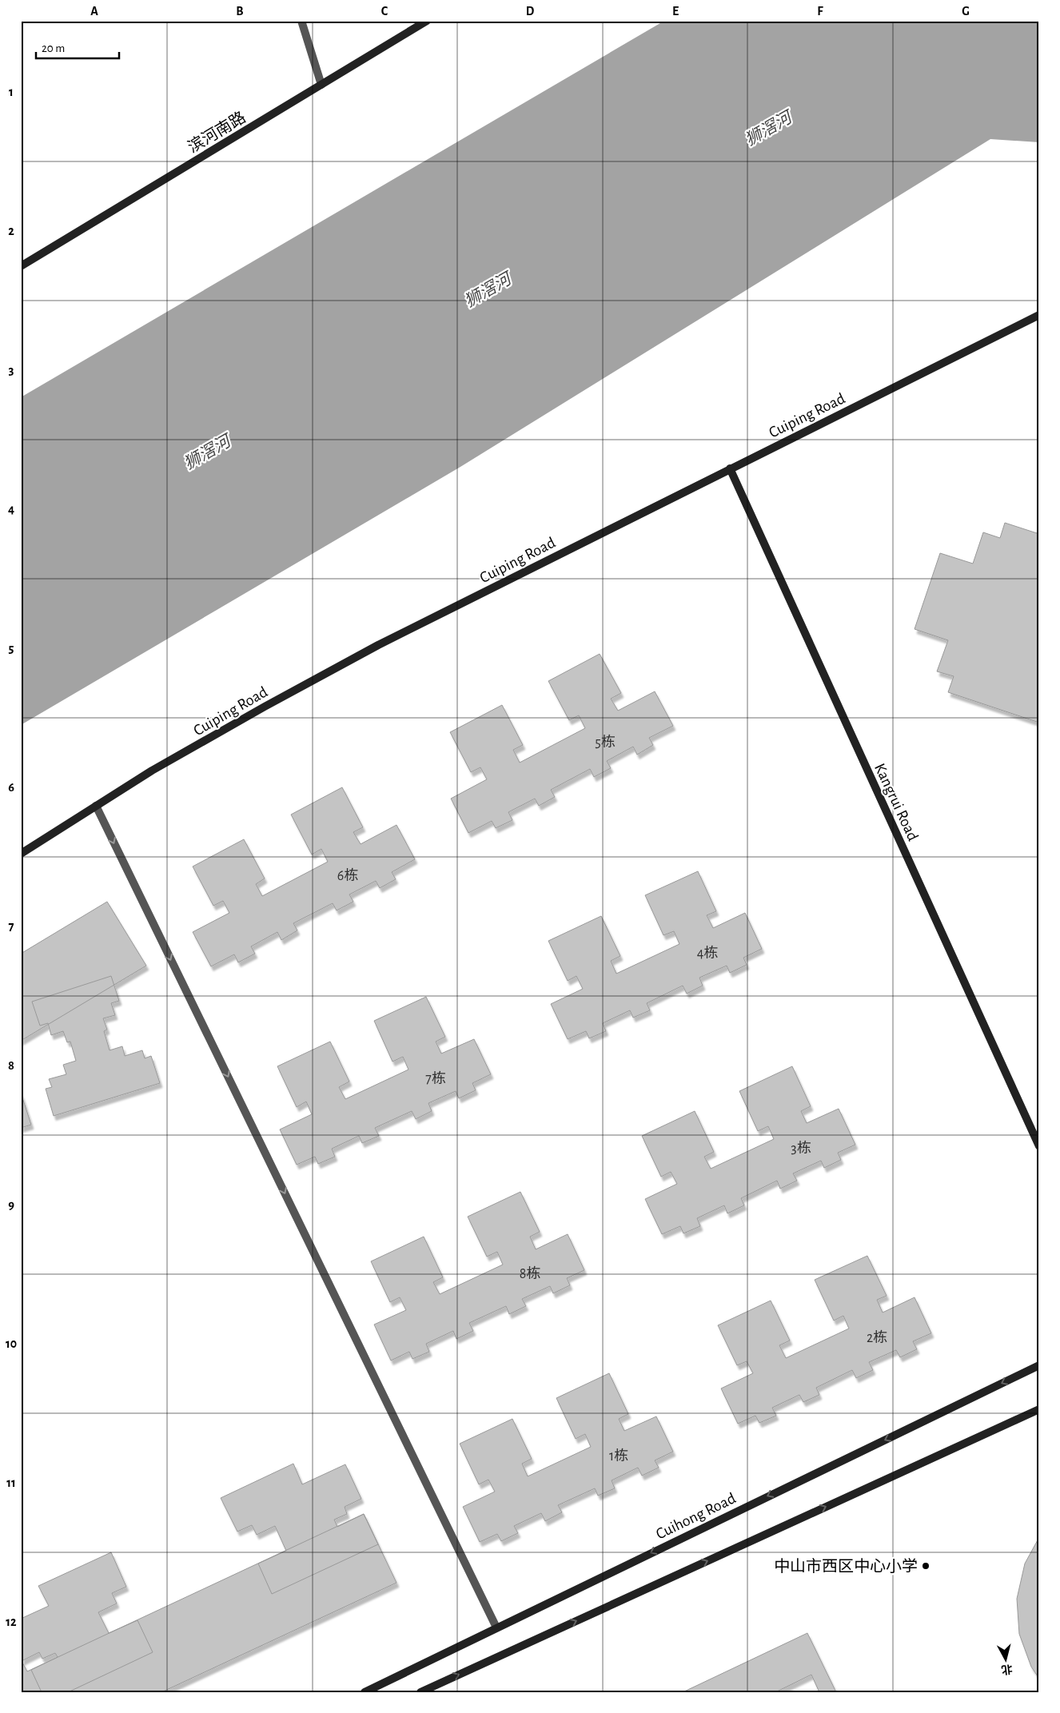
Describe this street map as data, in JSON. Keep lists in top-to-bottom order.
{
  "streets": {
    "street": [
      "滨河南路",
      "Cuiping Road",
      "Kangrui Road",
      "Cuihong Road"
    ]
  },
  "crossings": [
    ["Cuiping Road", "Kangrui Road"]
  ],
  "water": ["狮滘河"],
  "places": ["中山市西区中心小学"],
  "house_numbers": [
    "5栋",
    "6栋",
    "4栋",
    "7栋",
    "3栋",
    "8栋",
    "2栋",
    "1栋"
  ],
  "scale_bar": "20 m",
  "north": "bottom",
  "grid": {
    "columns": [
      "A",
      "B",
      "C",
      "D",
      "E",
      "F",
      "G"
    ],
    "rows": [
      "1",
      "2",
      "3",
      "4",
      "5",
      "6",
      "7",
      "8",
      "9",
      "10",
      "11",
      "12"
    ]
  }
}
